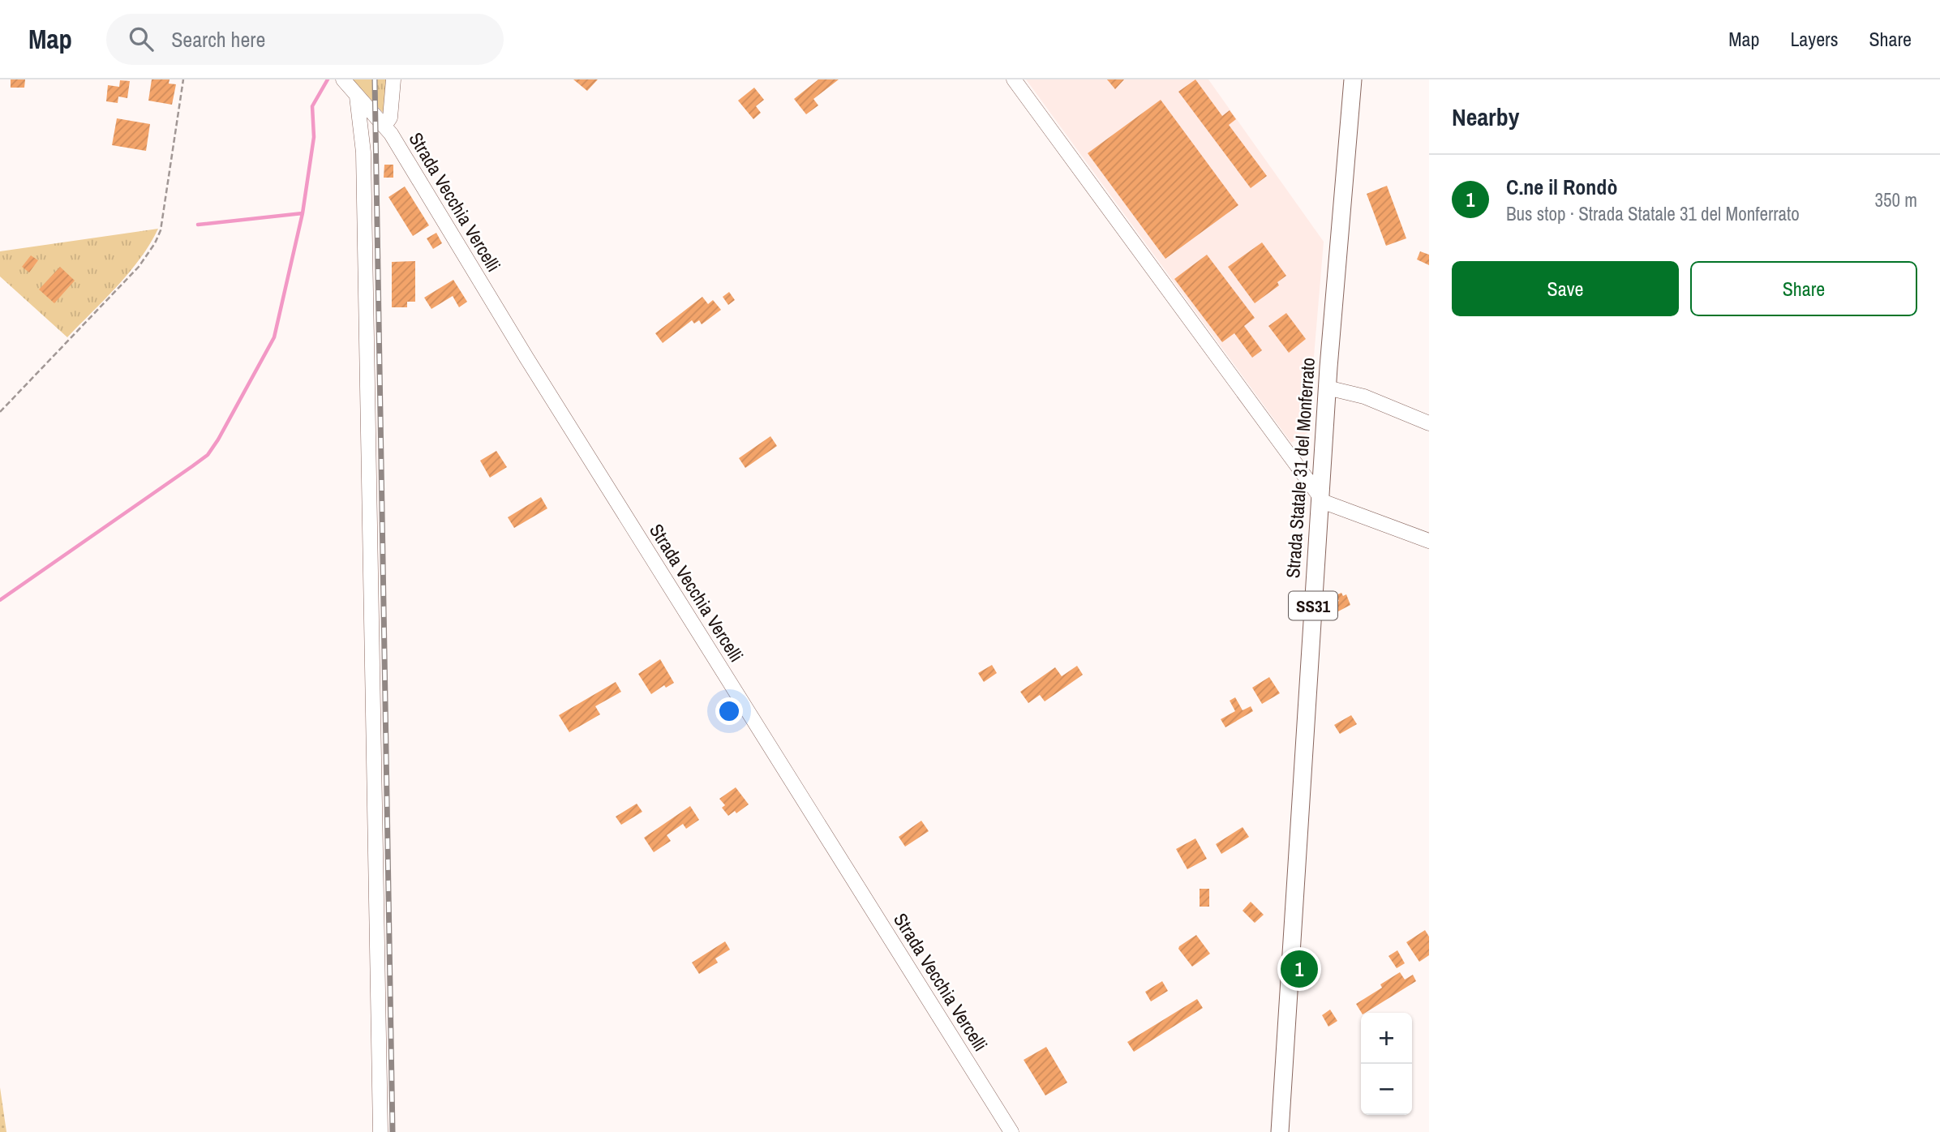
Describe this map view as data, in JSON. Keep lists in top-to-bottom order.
{
  "streets": {
    "main road": ["Strada Statale 31 del Monferrato", "SS31"],
    "street": ["Strada Vecchia Vercelli"]
  },
  "page": {
    "header": "Map",
    "search": "Search here",
    "nav": ["Map", "Layers", "Share"],
    "heading": "Nearby",
    "list": [
      {
        "mark": "1",
        "name": "C.ne il Rondò",
        "note": "Bus stop · Strada Statale 31 del Monferrato",
        "value": "350 m"
      }
    ],
    "buttons": ["Save", "Share"],
    "pins": "1",
    "map_buttons": ["+", "−"]
  }
}
